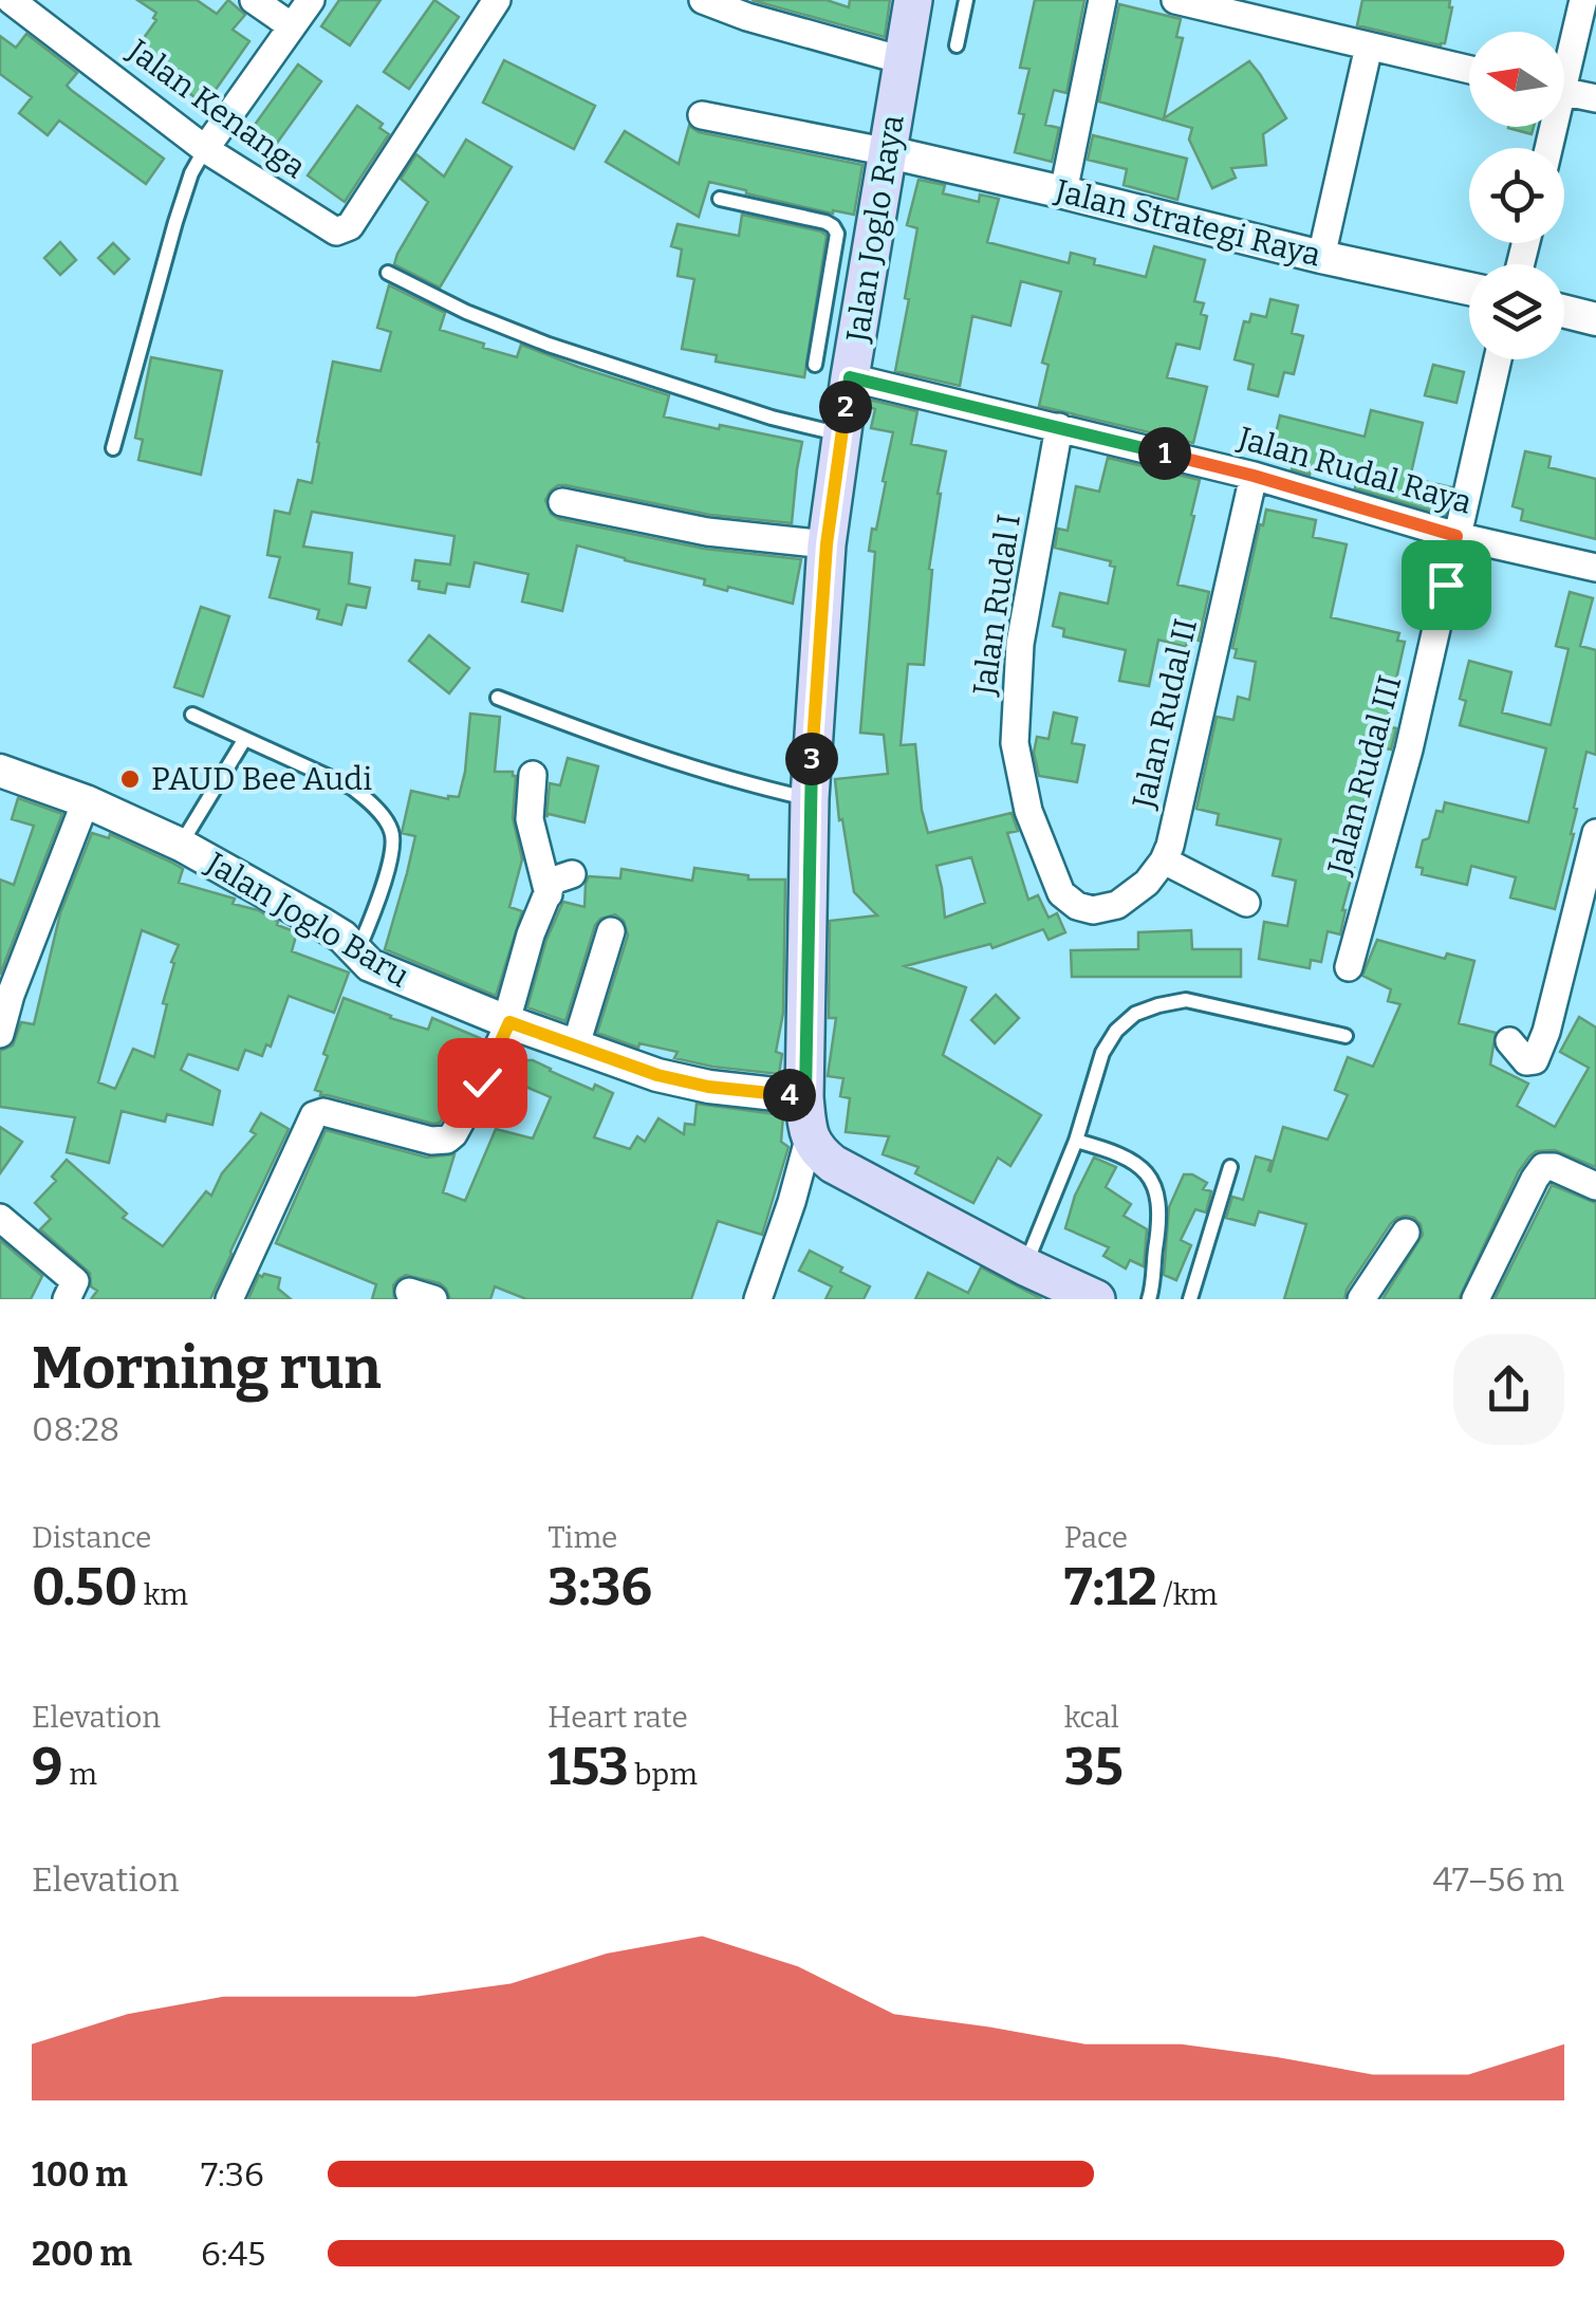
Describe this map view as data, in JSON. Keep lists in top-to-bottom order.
{
  "streets": {
    "main road": ["Jalan Joglo Raya"],
    "street": [
      "Jalan Kenanga",
      "Jalan Strategi Raya",
      "Jalan Rudal Raya",
      "Jalan Rudal I",
      "Jalan Rudal II",
      "Jalan Rudal III",
      "Jalan Joglo Baru"
    ]
  },
  "crossings": [
    ["Jalan Strategi Raya", "Jalan Joglo Raya"],
    ["Jalan Joglo Raya", "Jalan Rudal Raya"],
    ["Jalan Joglo Raya", "Jalan Joglo Baru"],
    ["Jalan Rudal Raya", "Jalan Rudal I"],
    ["Jalan Rudal Raya", "Jalan Rudal II"],
    ["Jalan Rudal Raya", "Jalan Rudal III"],
    ["Jalan Rudal I", "Jalan Rudal II"]
  ],
  "places": ["PAUD Bee Audi"],
  "north": "left",
  "page": {
    "pins": [
      "2",
      "1",
      "3",
      "4"
    ],
    "heading": ["Morning run", "08:28"],
    "stats": [
      ["Distance", "0.50 km"],
      ["Time", "3:36"],
      ["Pace", "7:12 /km"],
      ["Elevation", "9 m"],
      ["Heart rate", "153 bpm"],
      ["kcal", "35"]
    ],
    "chart": ["Elevation", "47–56 m"],
    "list": [
      {
        "name": "100 m",
        "note": "7:36"
      },
      {
        "name": "200 m",
        "note": "6:45"
      }
    ]
  }
}
